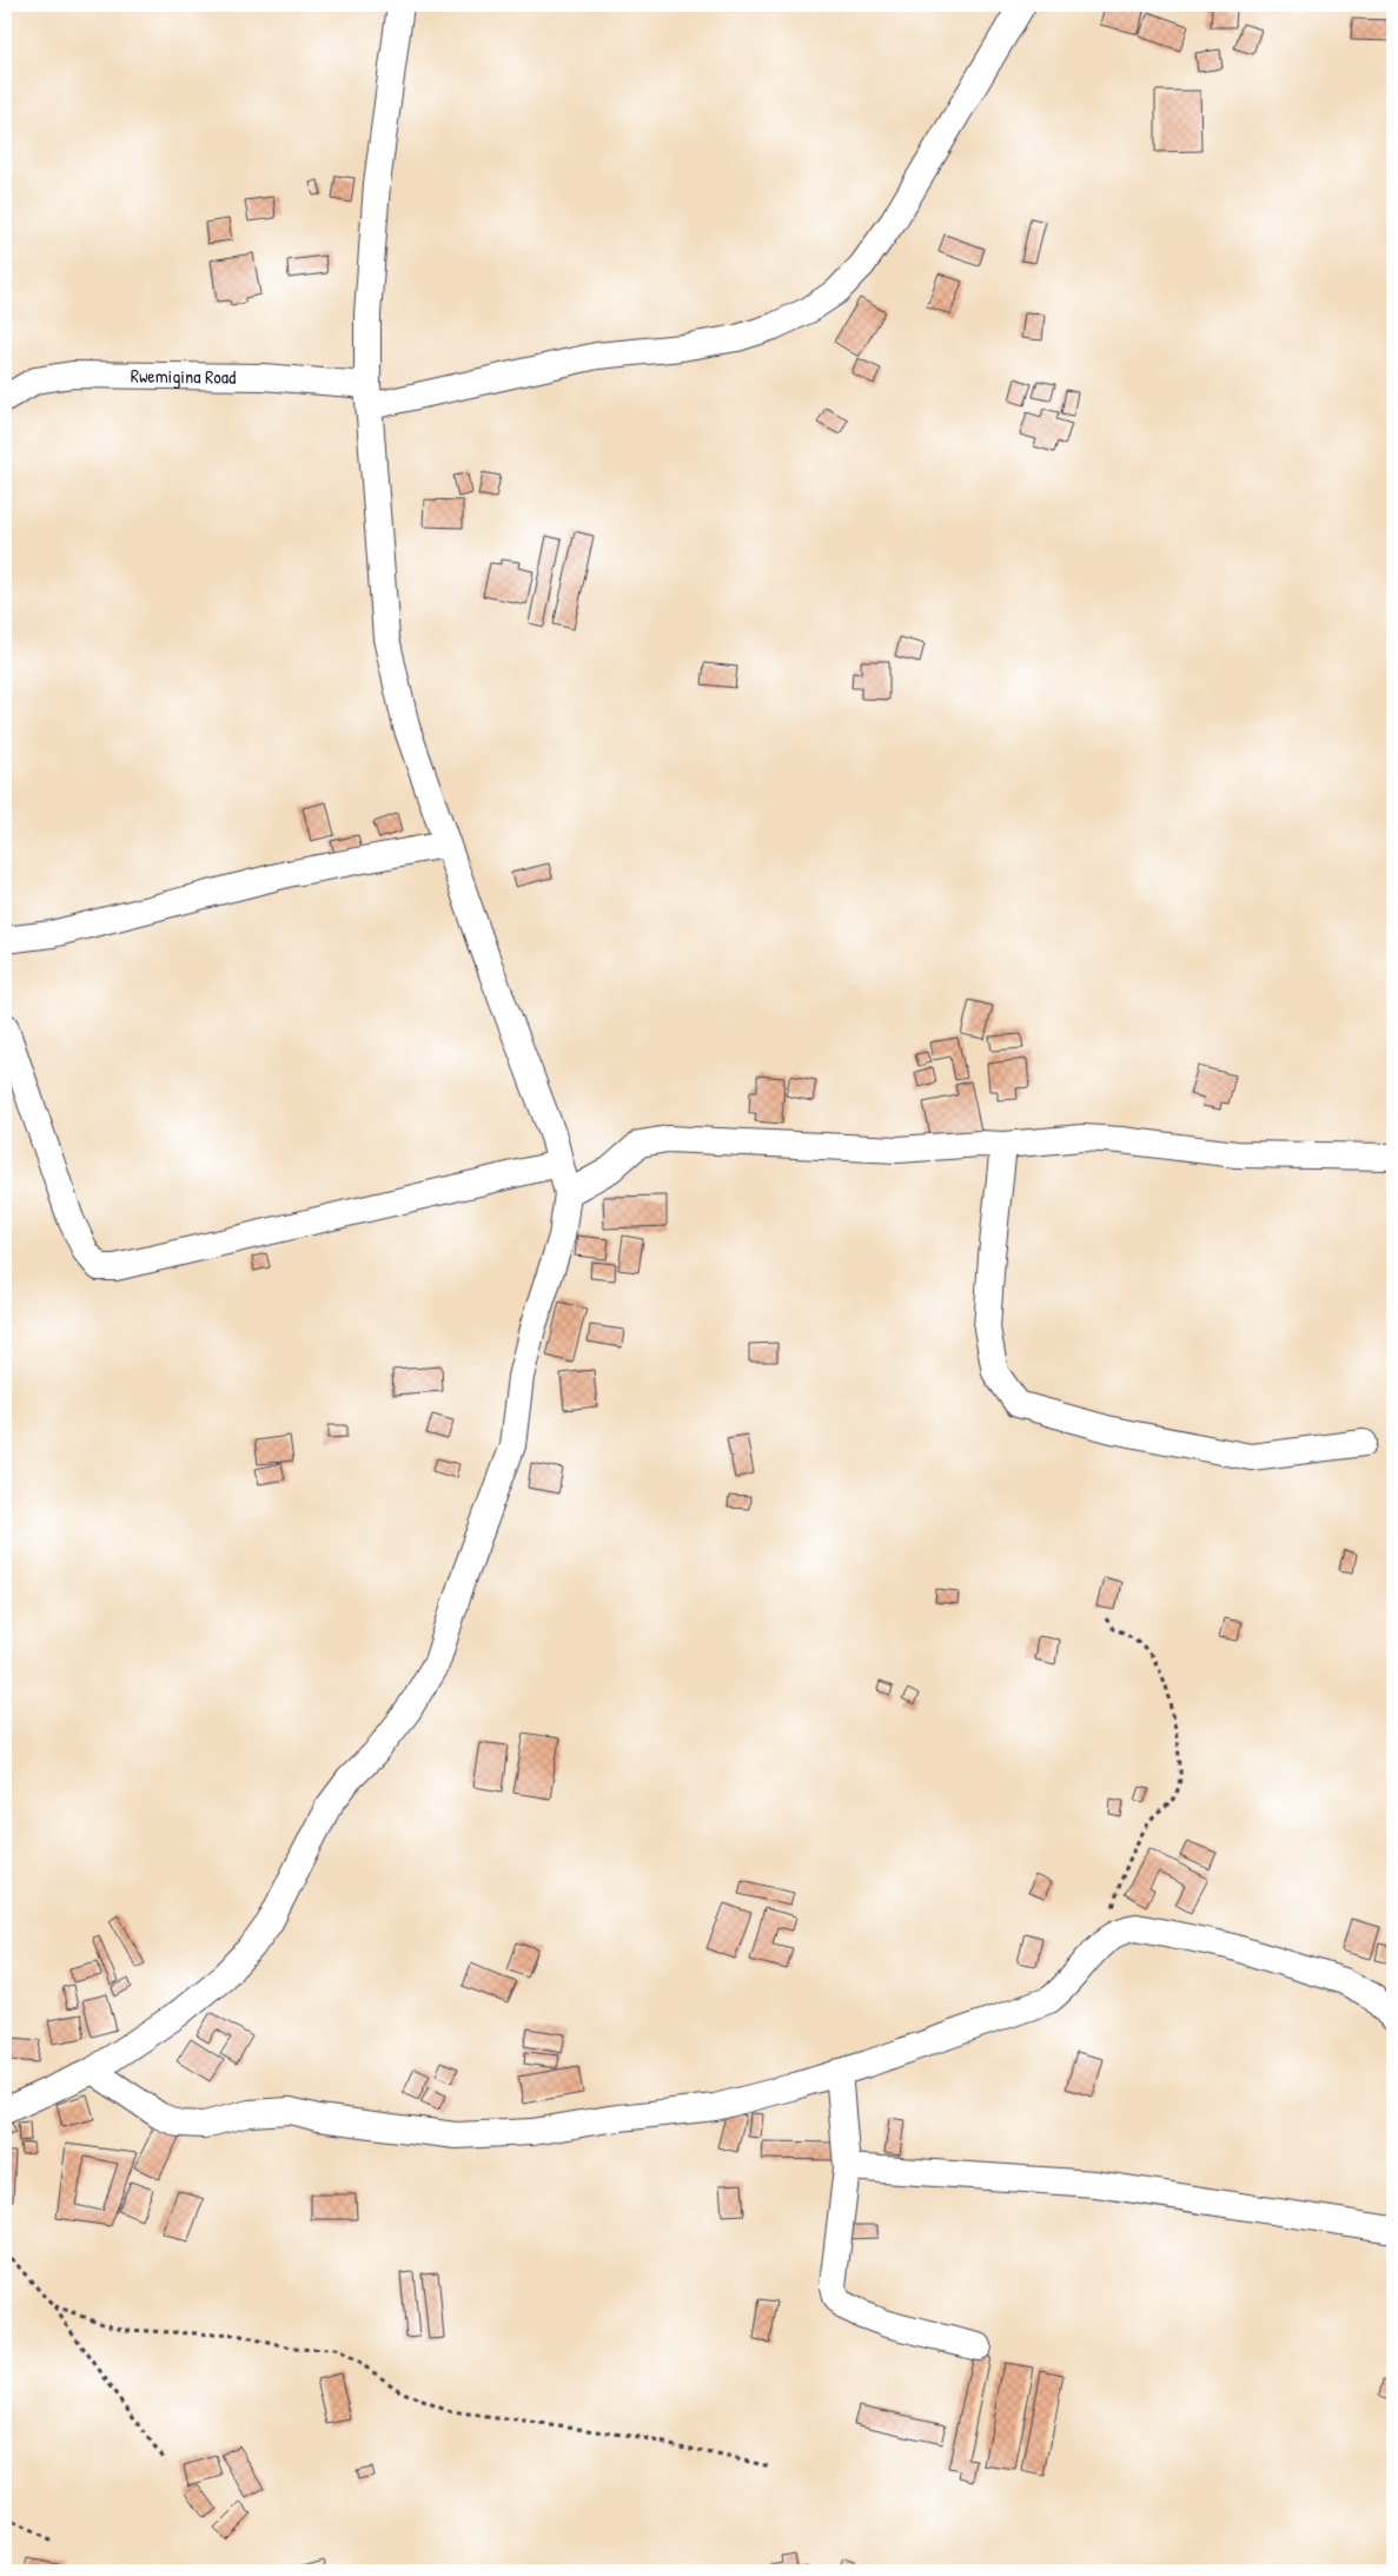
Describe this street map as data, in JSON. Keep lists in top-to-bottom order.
{
  "streets": {
    "street": ["Rwemigina Road"]
  }
}
